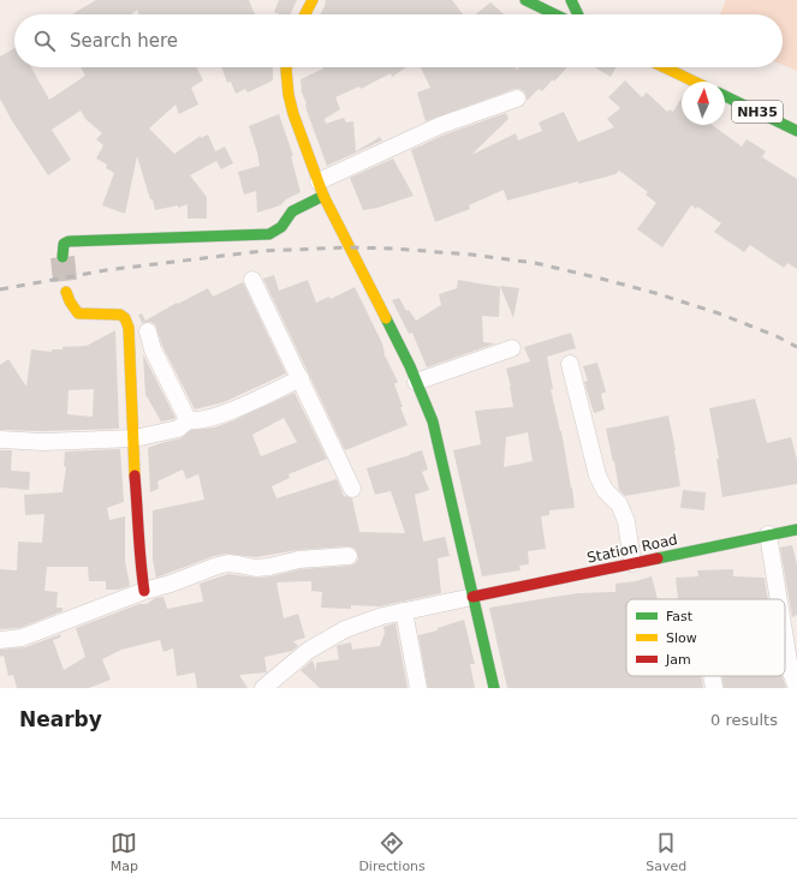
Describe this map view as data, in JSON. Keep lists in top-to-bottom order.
{
  "streets": {
    "main road": ["NH35", "Station Road"]
  },
  "legend": ["Fast", "Slow", "Jam"],
  "north": "top",
  "page": {
    "search": "Search here",
    "heading": ["Nearby", "0 results"],
    "nav": ["Map", "Directions", "Saved"]
  }
}
